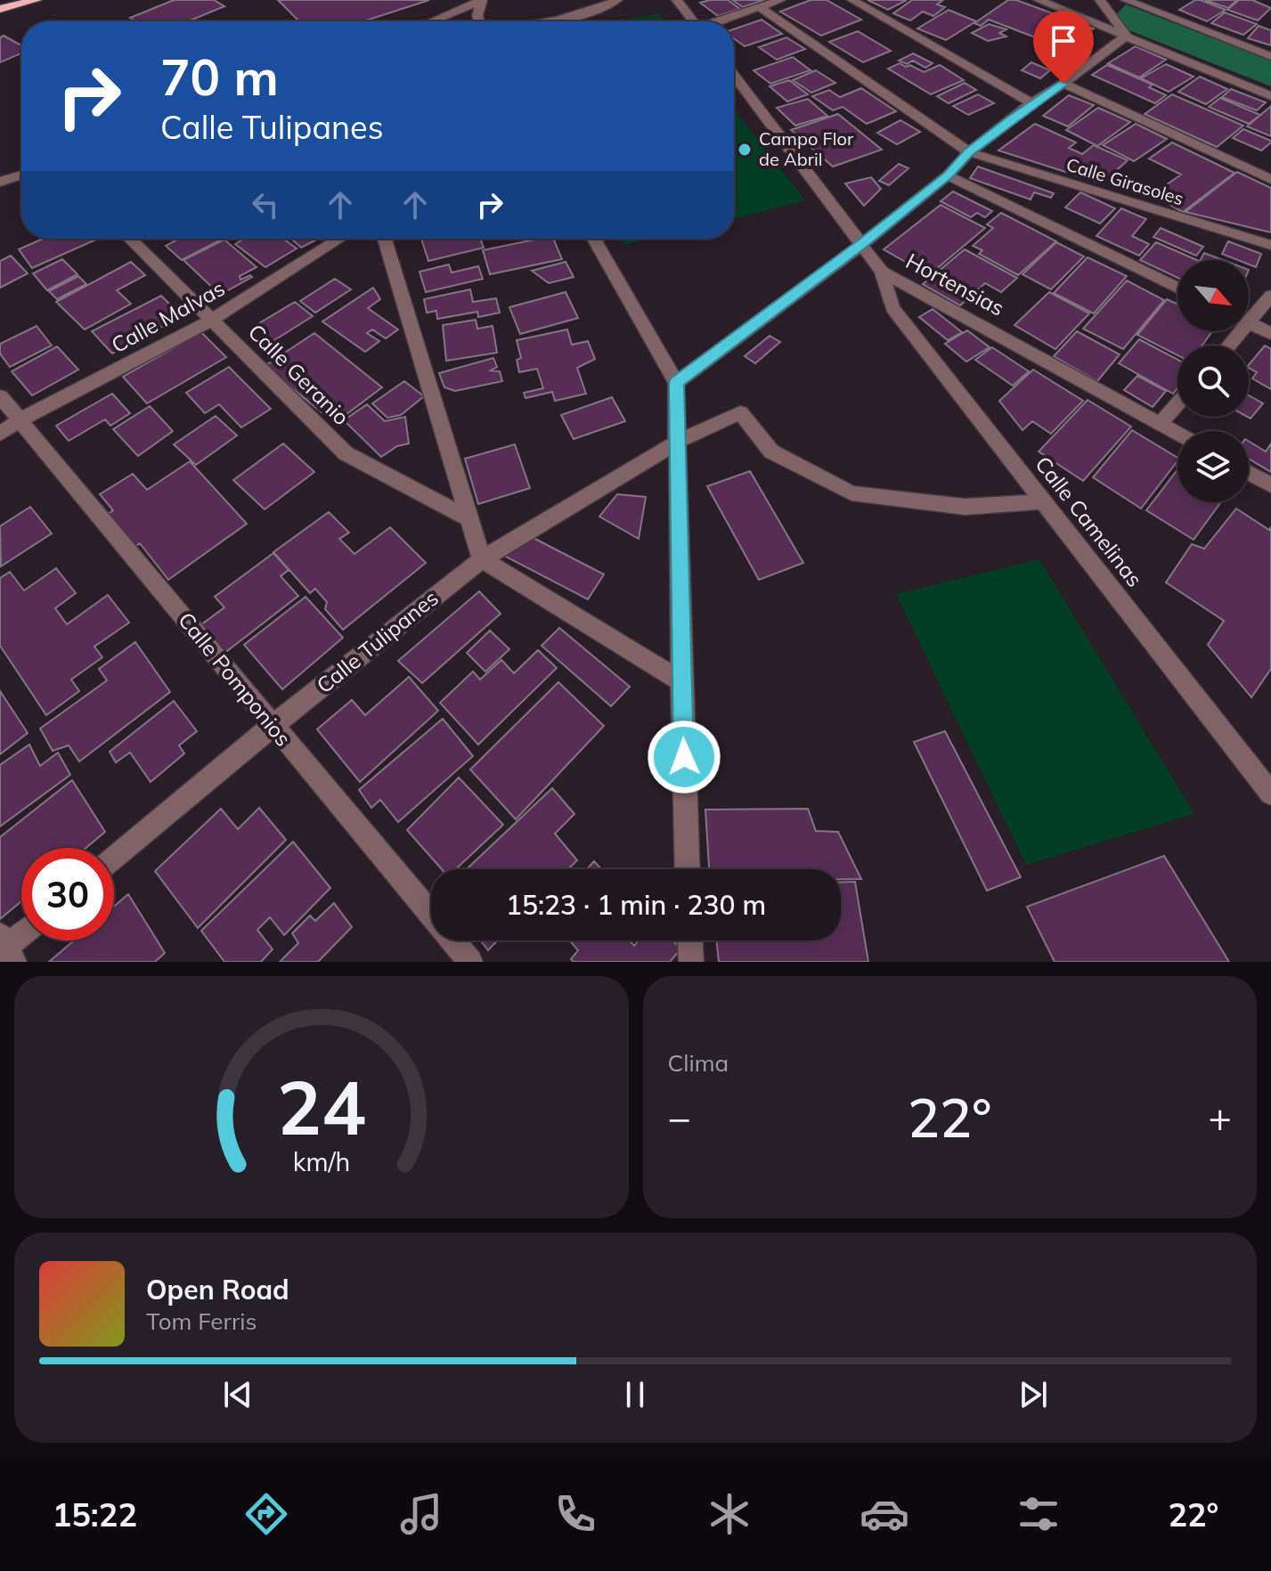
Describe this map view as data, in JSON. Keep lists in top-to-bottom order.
{
  "streets": {
    "street": [
      "Calle Girasoles",
      "Hortensias",
      "Calle Malvas",
      "Calle Geranio",
      "Calle Camelinas",
      "Calle Tulipanes",
      "Calle Pomponios"
    ]
  },
  "crossings": [
    ["Hortensias", "Calle Camelinas"],
    ["Calle Malvas", "Calle Geranio"],
    ["Calle Malvas", "Calle Pomponios"],
    ["Calle Camelinas", "Calle Tulipanes"],
    ["Calle Tulipanes", "Calle Pomponios"]
  ],
  "places": ["Campo Flor de Abril"],
  "north": "bottom right",
  "page": {
    "turn": ["70 m", "Calle Tulipanes"],
    "limit": "30",
    "trip": "15:23 · 1 min · 230 m",
    "tile": "Clima",
    "heat": ["−", "22°", "+"],
    "song": ["Open Road", "Tom Ferris"],
    "tabs": ["15:22", "22°"],
    "gauge": ["24", "km/h"]
  }
}
